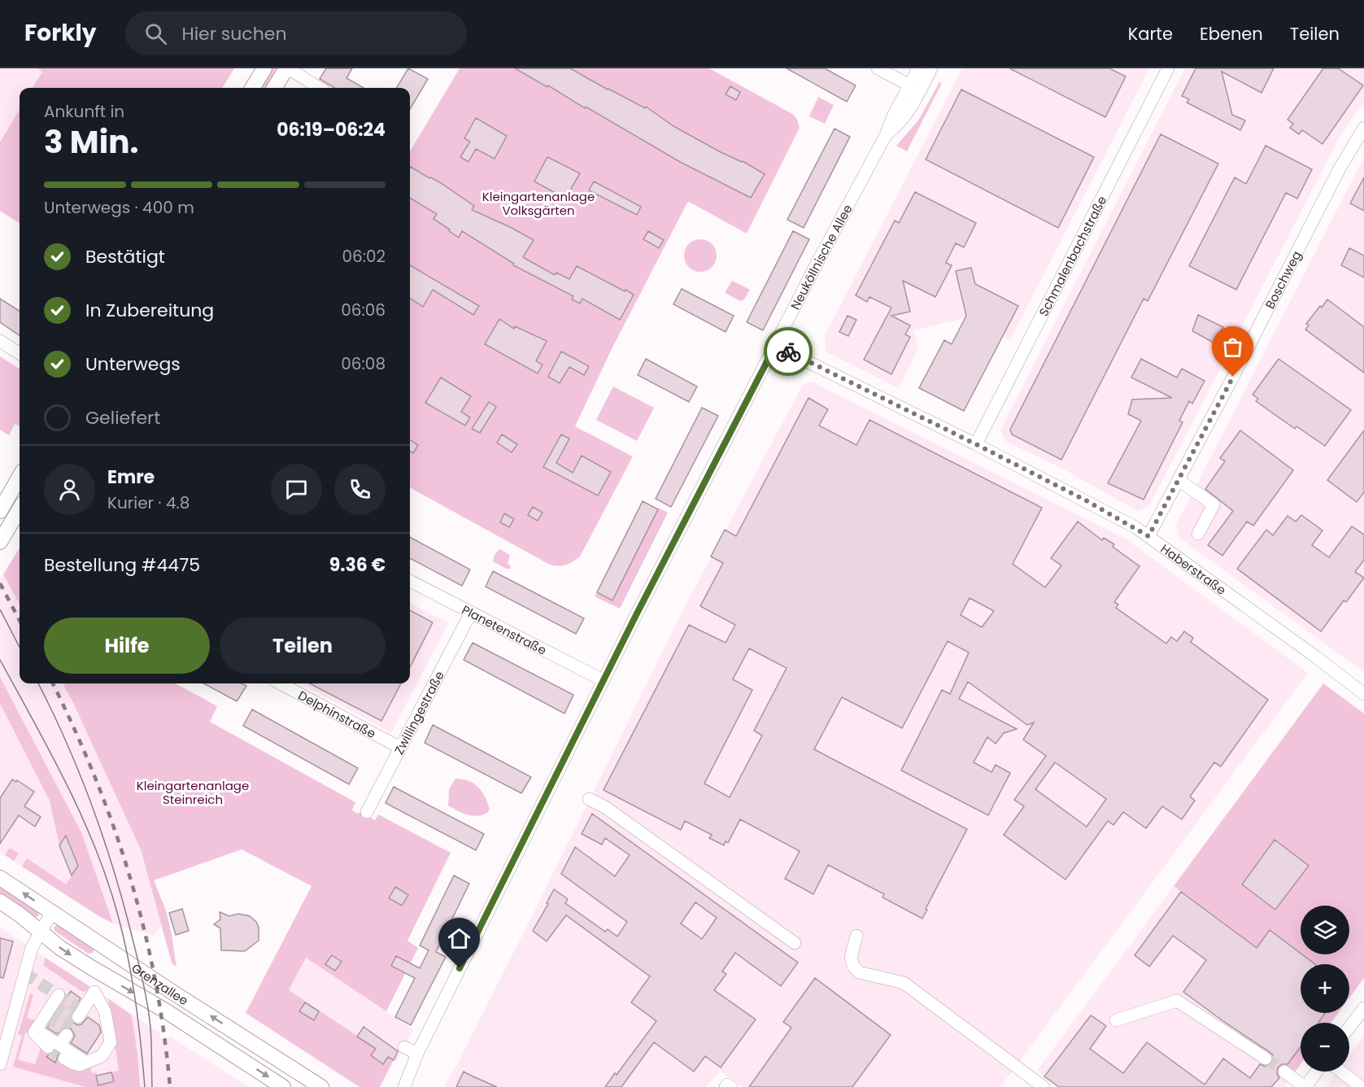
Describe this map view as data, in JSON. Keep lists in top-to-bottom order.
{
  "streets": {
    "main road": ["Grenzallee"],
    "street": [
      "Schmalenbachstraße",
      "Neuköllnische Allee",
      "Boschweg",
      "Haberstraße",
      "Planetenstraße",
      "Zwillingestraße",
      "Delphinstraße"
    ]
  },
  "crossings": [
    ["Schmalenbachstraße", "Haberstraße"],
    ["Neuköllnische Allee", "Haberstraße"],
    ["Neuköllnische Allee", "Planetenstraße"],
    ["Boschweg", "Haberstraße"],
    ["Planetenstraße", "Zwillingestraße"],
    ["Zwillingestraße", "Delphinstraße"]
  ],
  "parks": ["Kleingartenanlage Volksgärten", "Kleingartenanlage Steinreich"],
  "page": {
    "header": "Forkly",
    "search": "Hier suchen",
    "nav": ["Karte", "Ebenen", "Teilen"],
    "heading": ["3 Min.", "Ankunft in", "06:19–06:24"],
    "panel": [
      "Emre",
      "Kurier · 4.8",
      "Bestellung #4475",
      "9.36 €"
    ],
    "bar": "Unterwegs · 400 m",
    "list": [
      ["Bestätigt", "06:02"],
      ["In Zubereitung", "06:06"],
      ["Unterwegs", "06:08"],
      "Geliefert"
    ],
    "buttons": ["Hilfe", "Teilen"],
    "map_buttons": ["+", "−"]
  }
}
